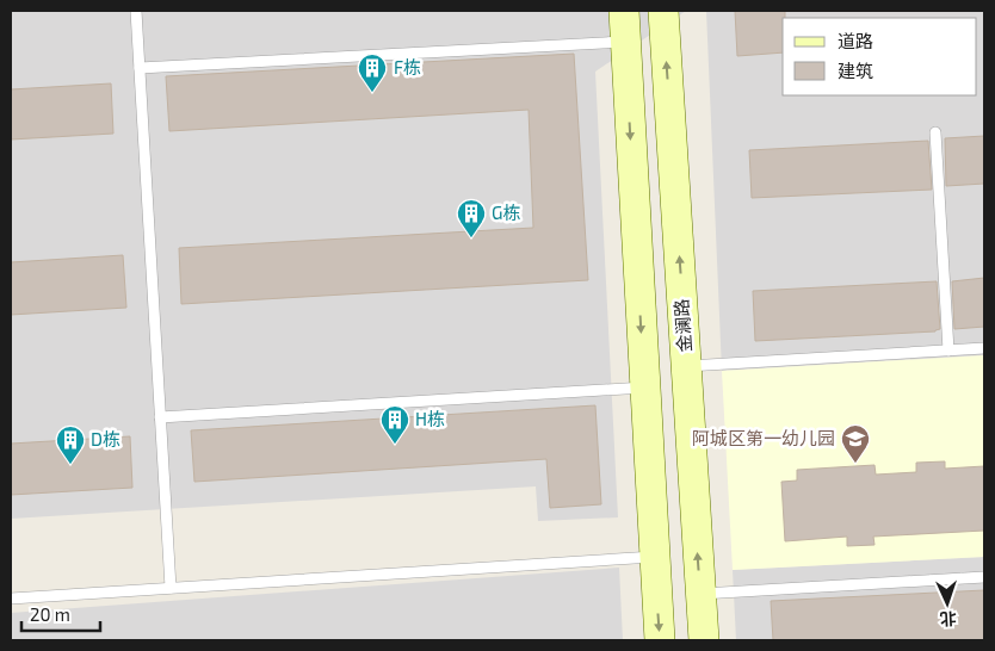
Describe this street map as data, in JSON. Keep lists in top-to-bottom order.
{
  "streets": {
    "street": ["金澜路"]
  },
  "places": {
    "building": [
      "F栋",
      "G栋",
      "H栋",
      "D栋"
    ],
    "school or university": ["阿城区第一幼儿园"]
  },
  "legend": ["道路", "建筑"],
  "scale_bar": "20 m",
  "north": "bottom"
}
